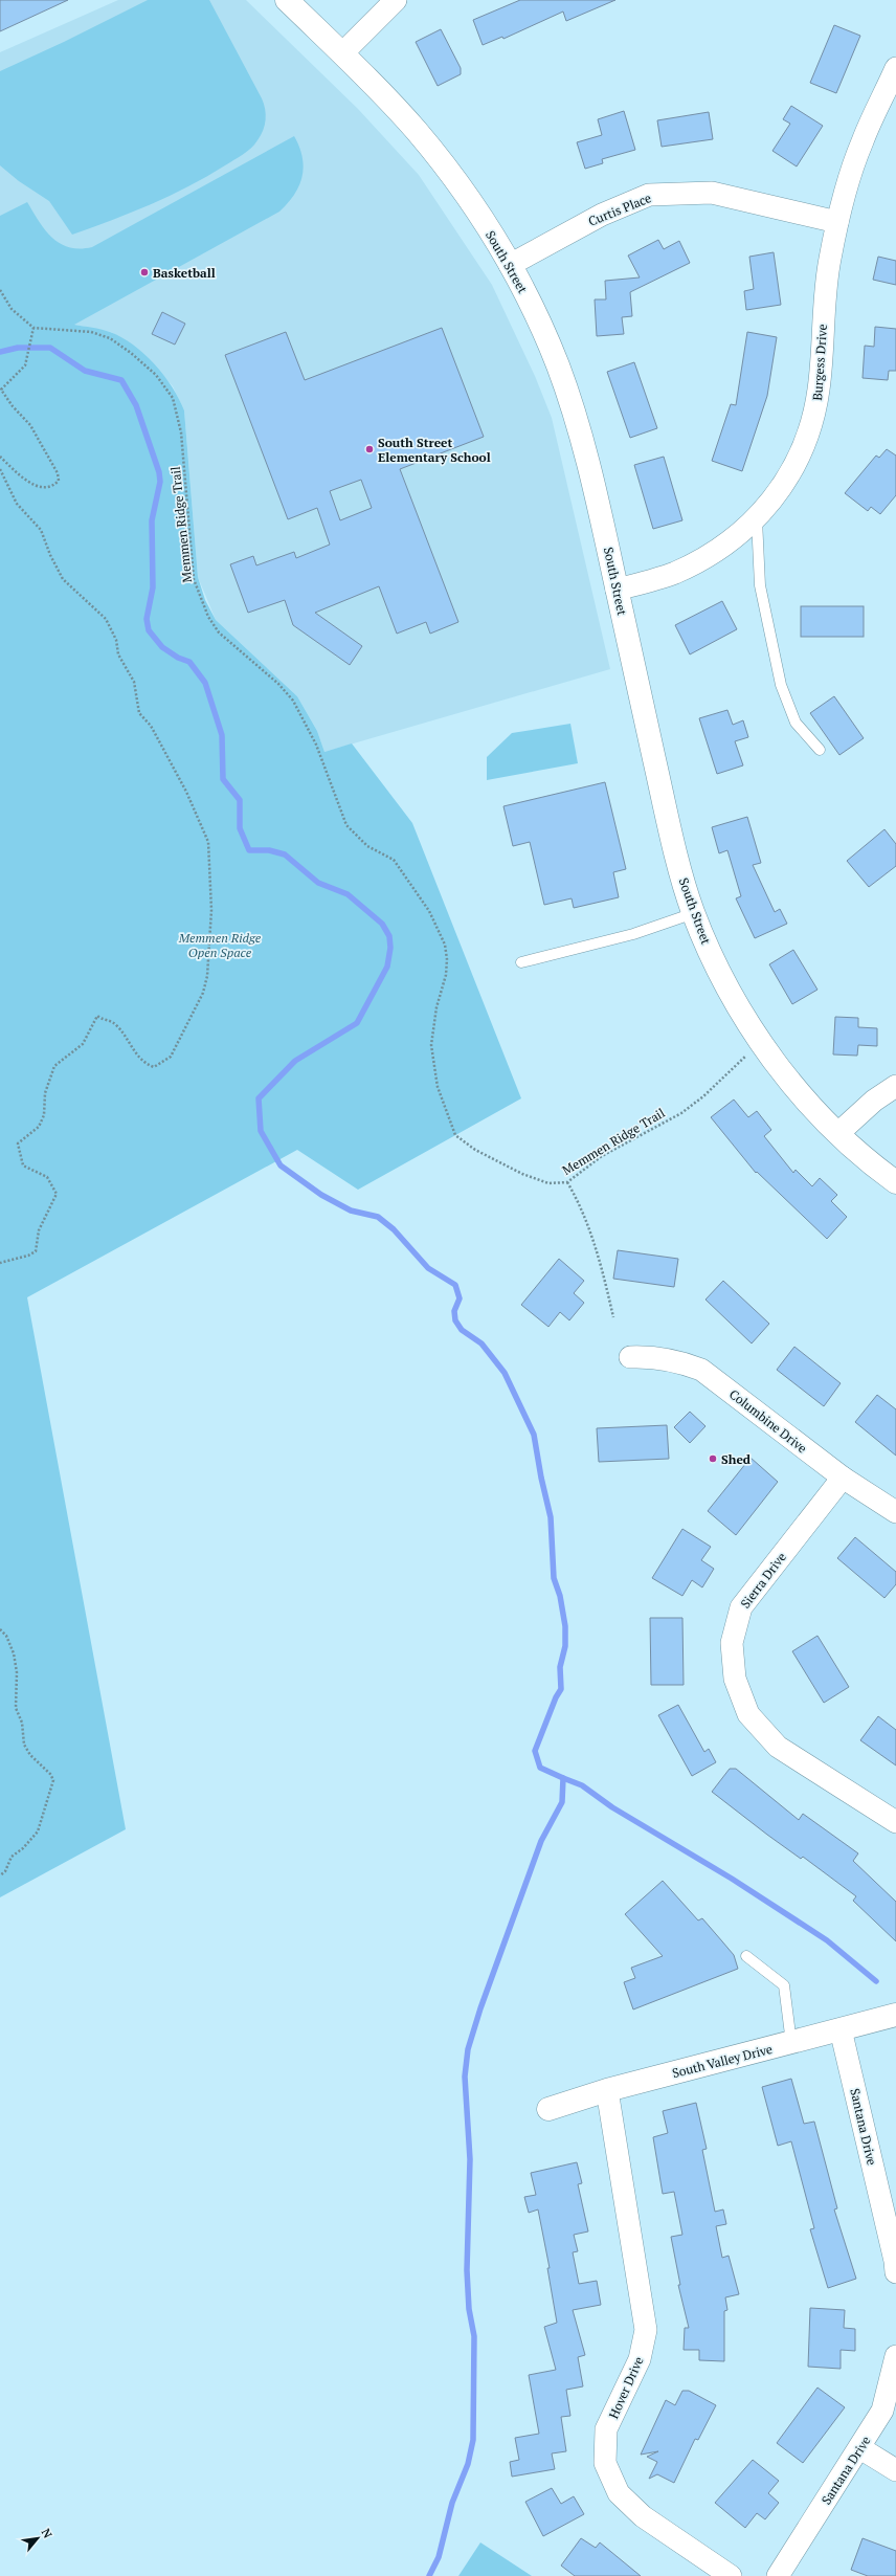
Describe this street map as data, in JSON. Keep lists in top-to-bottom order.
{
  "streets": {
    "street": [
      "Curtis Place",
      "South Street",
      "Burgess Drive",
      "Columbine Drive",
      "Sierra Drive",
      "South Valley Drive",
      "Santana Drive",
      "Hover Drive"
    ],
    "path": ["Memmen Ridge Trail"]
  },
  "crossings": [
    ["Curtis Place", "South Street"],
    ["Curtis Place", "Burgess Drive"],
    ["South Street", "Burgess Drive"],
    ["South Street", "Memmen Ridge Trail"],
    ["Columbine Drive", "Sierra Drive"],
    ["South Valley Drive", "Santana Drive"],
    ["South Valley Drive", "Hover Drive"]
  ],
  "parks": ["Memmen Ridge Open Space"],
  "places": ["Basketball", "South Street Elementary School", "Shed"],
  "north": "top right"
}
